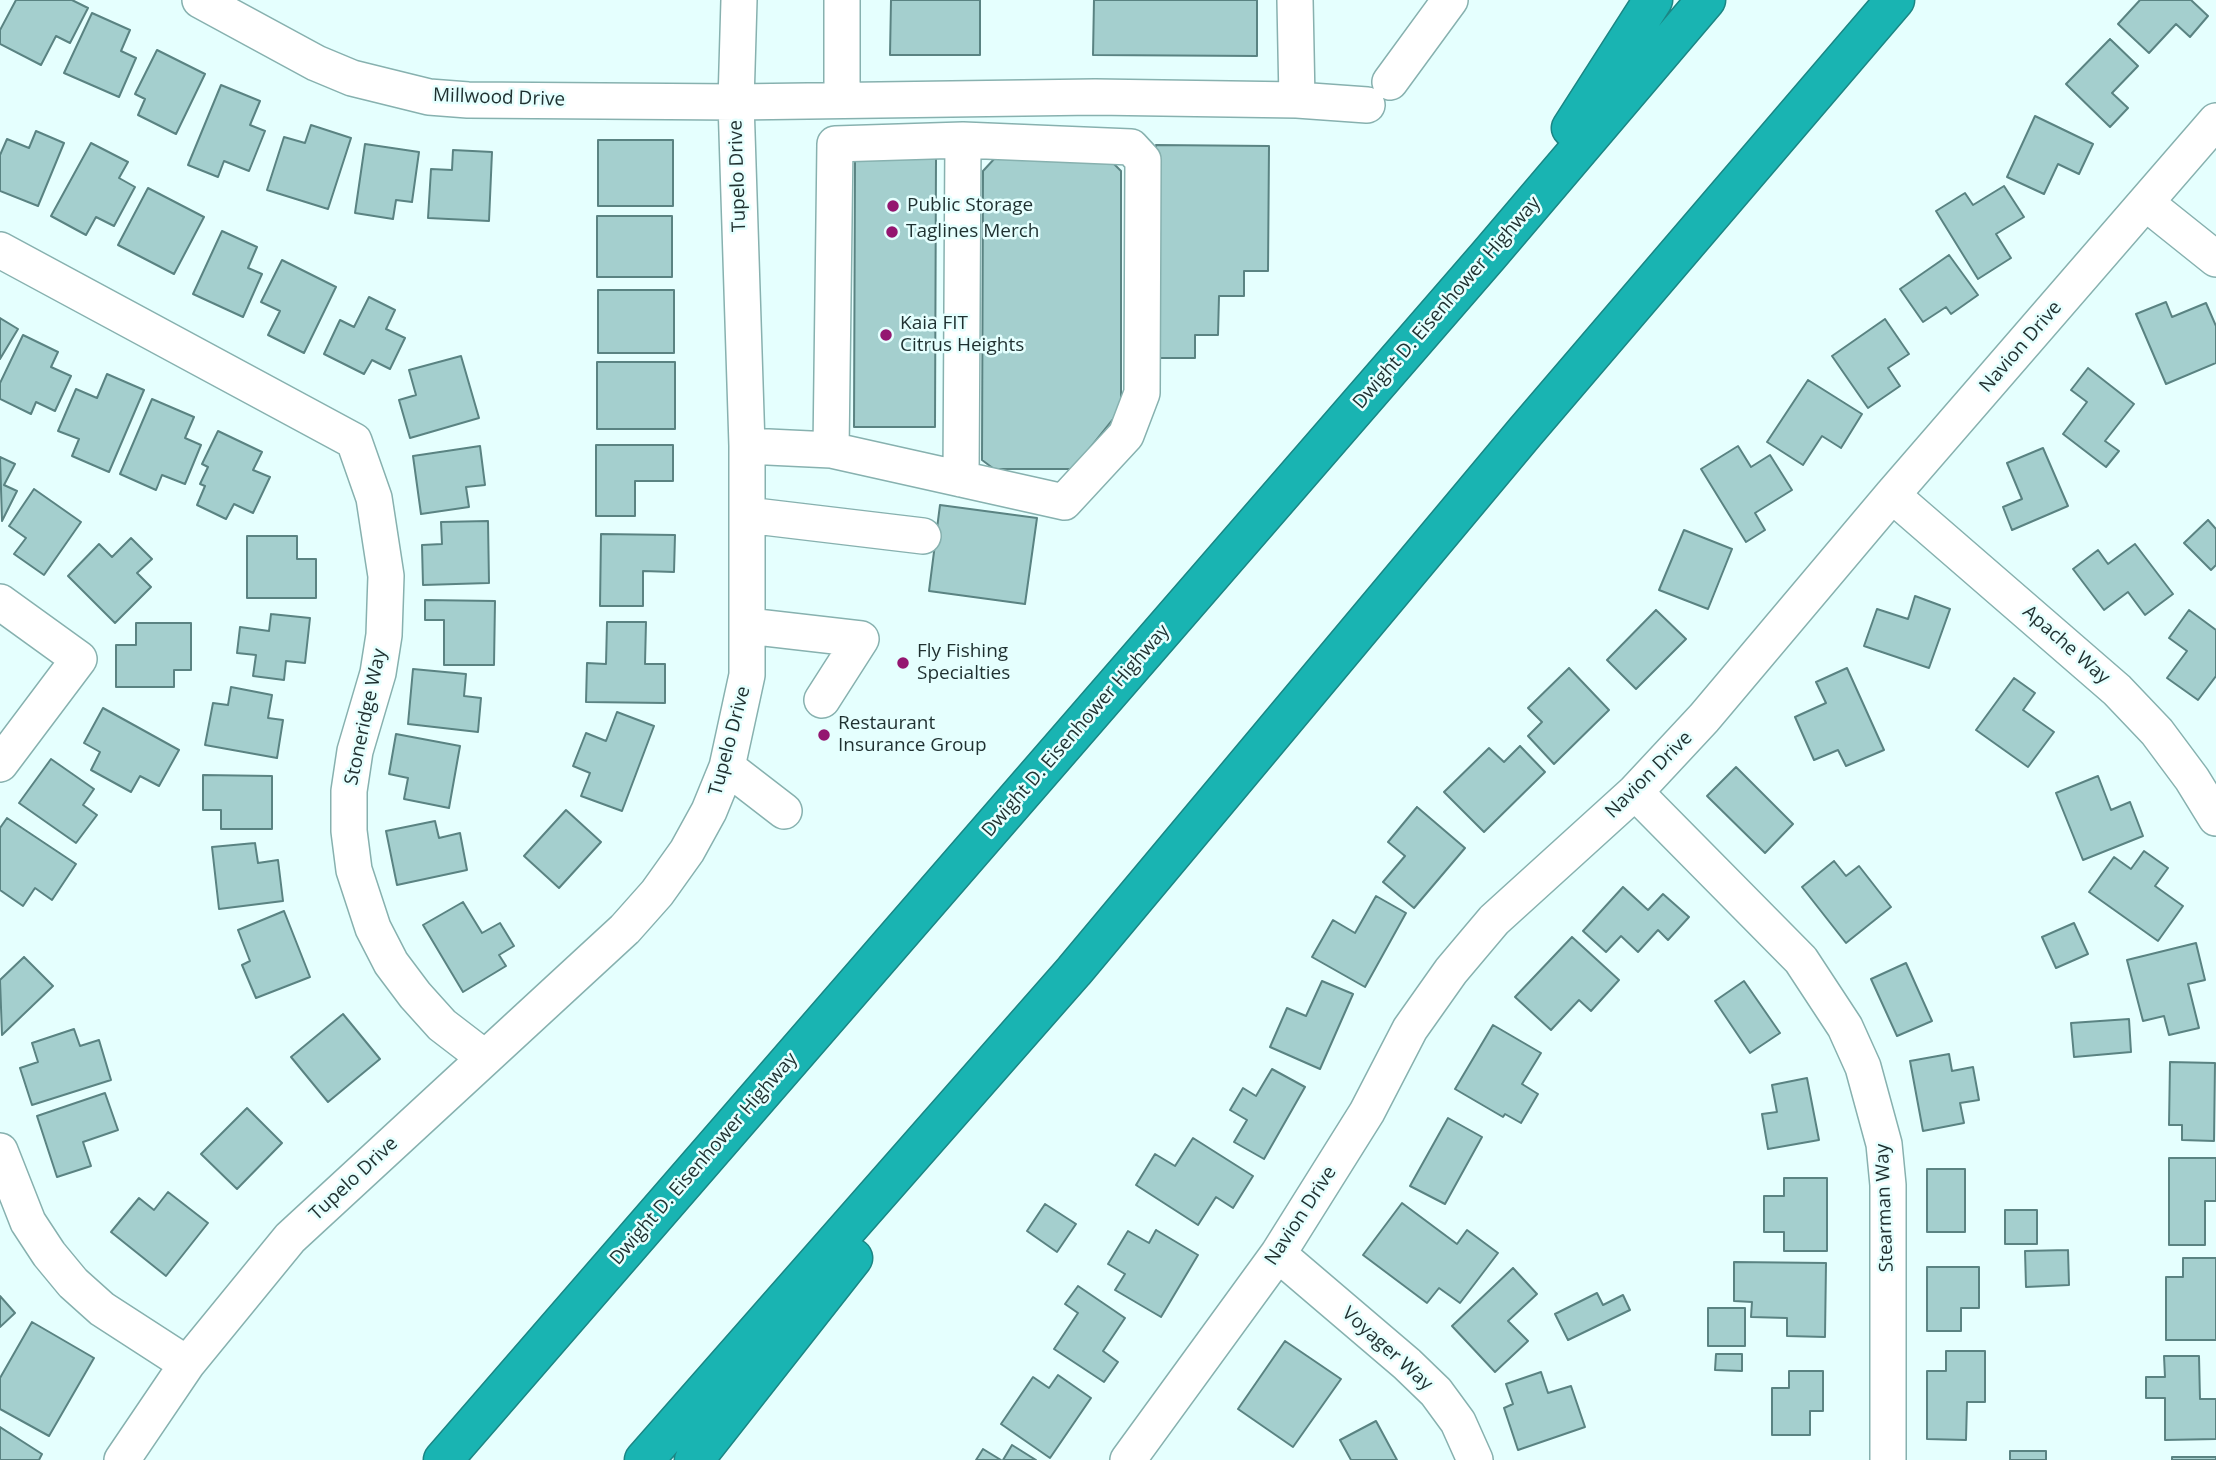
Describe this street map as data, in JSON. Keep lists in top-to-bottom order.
{
  "streets": {
    "highway": ["Dwight D. Eisenhower Highway"],
    "street": [
      "Millwood Drive",
      "Tupelo Drive",
      "Navion Drive",
      "Apache Way",
      "Stoneridge Way",
      "Stearman Way",
      "Voyager Way"
    ]
  },
  "crossings": [
    ["Millwood Drive", "Tupelo Drive"],
    ["Tupelo Drive", "Stoneridge Way"],
    ["Navion Drive", "Apache Way"],
    ["Navion Drive", "Stearman Way"],
    ["Navion Drive", "Voyager Way"]
  ],
  "places": [
    "Public Storage",
    "Taglines Merch",
    "Kaia FIT Citrus Heights",
    "Fly Fishing Specialties",
    "Restaurant Insurance Group"
  ]
}
